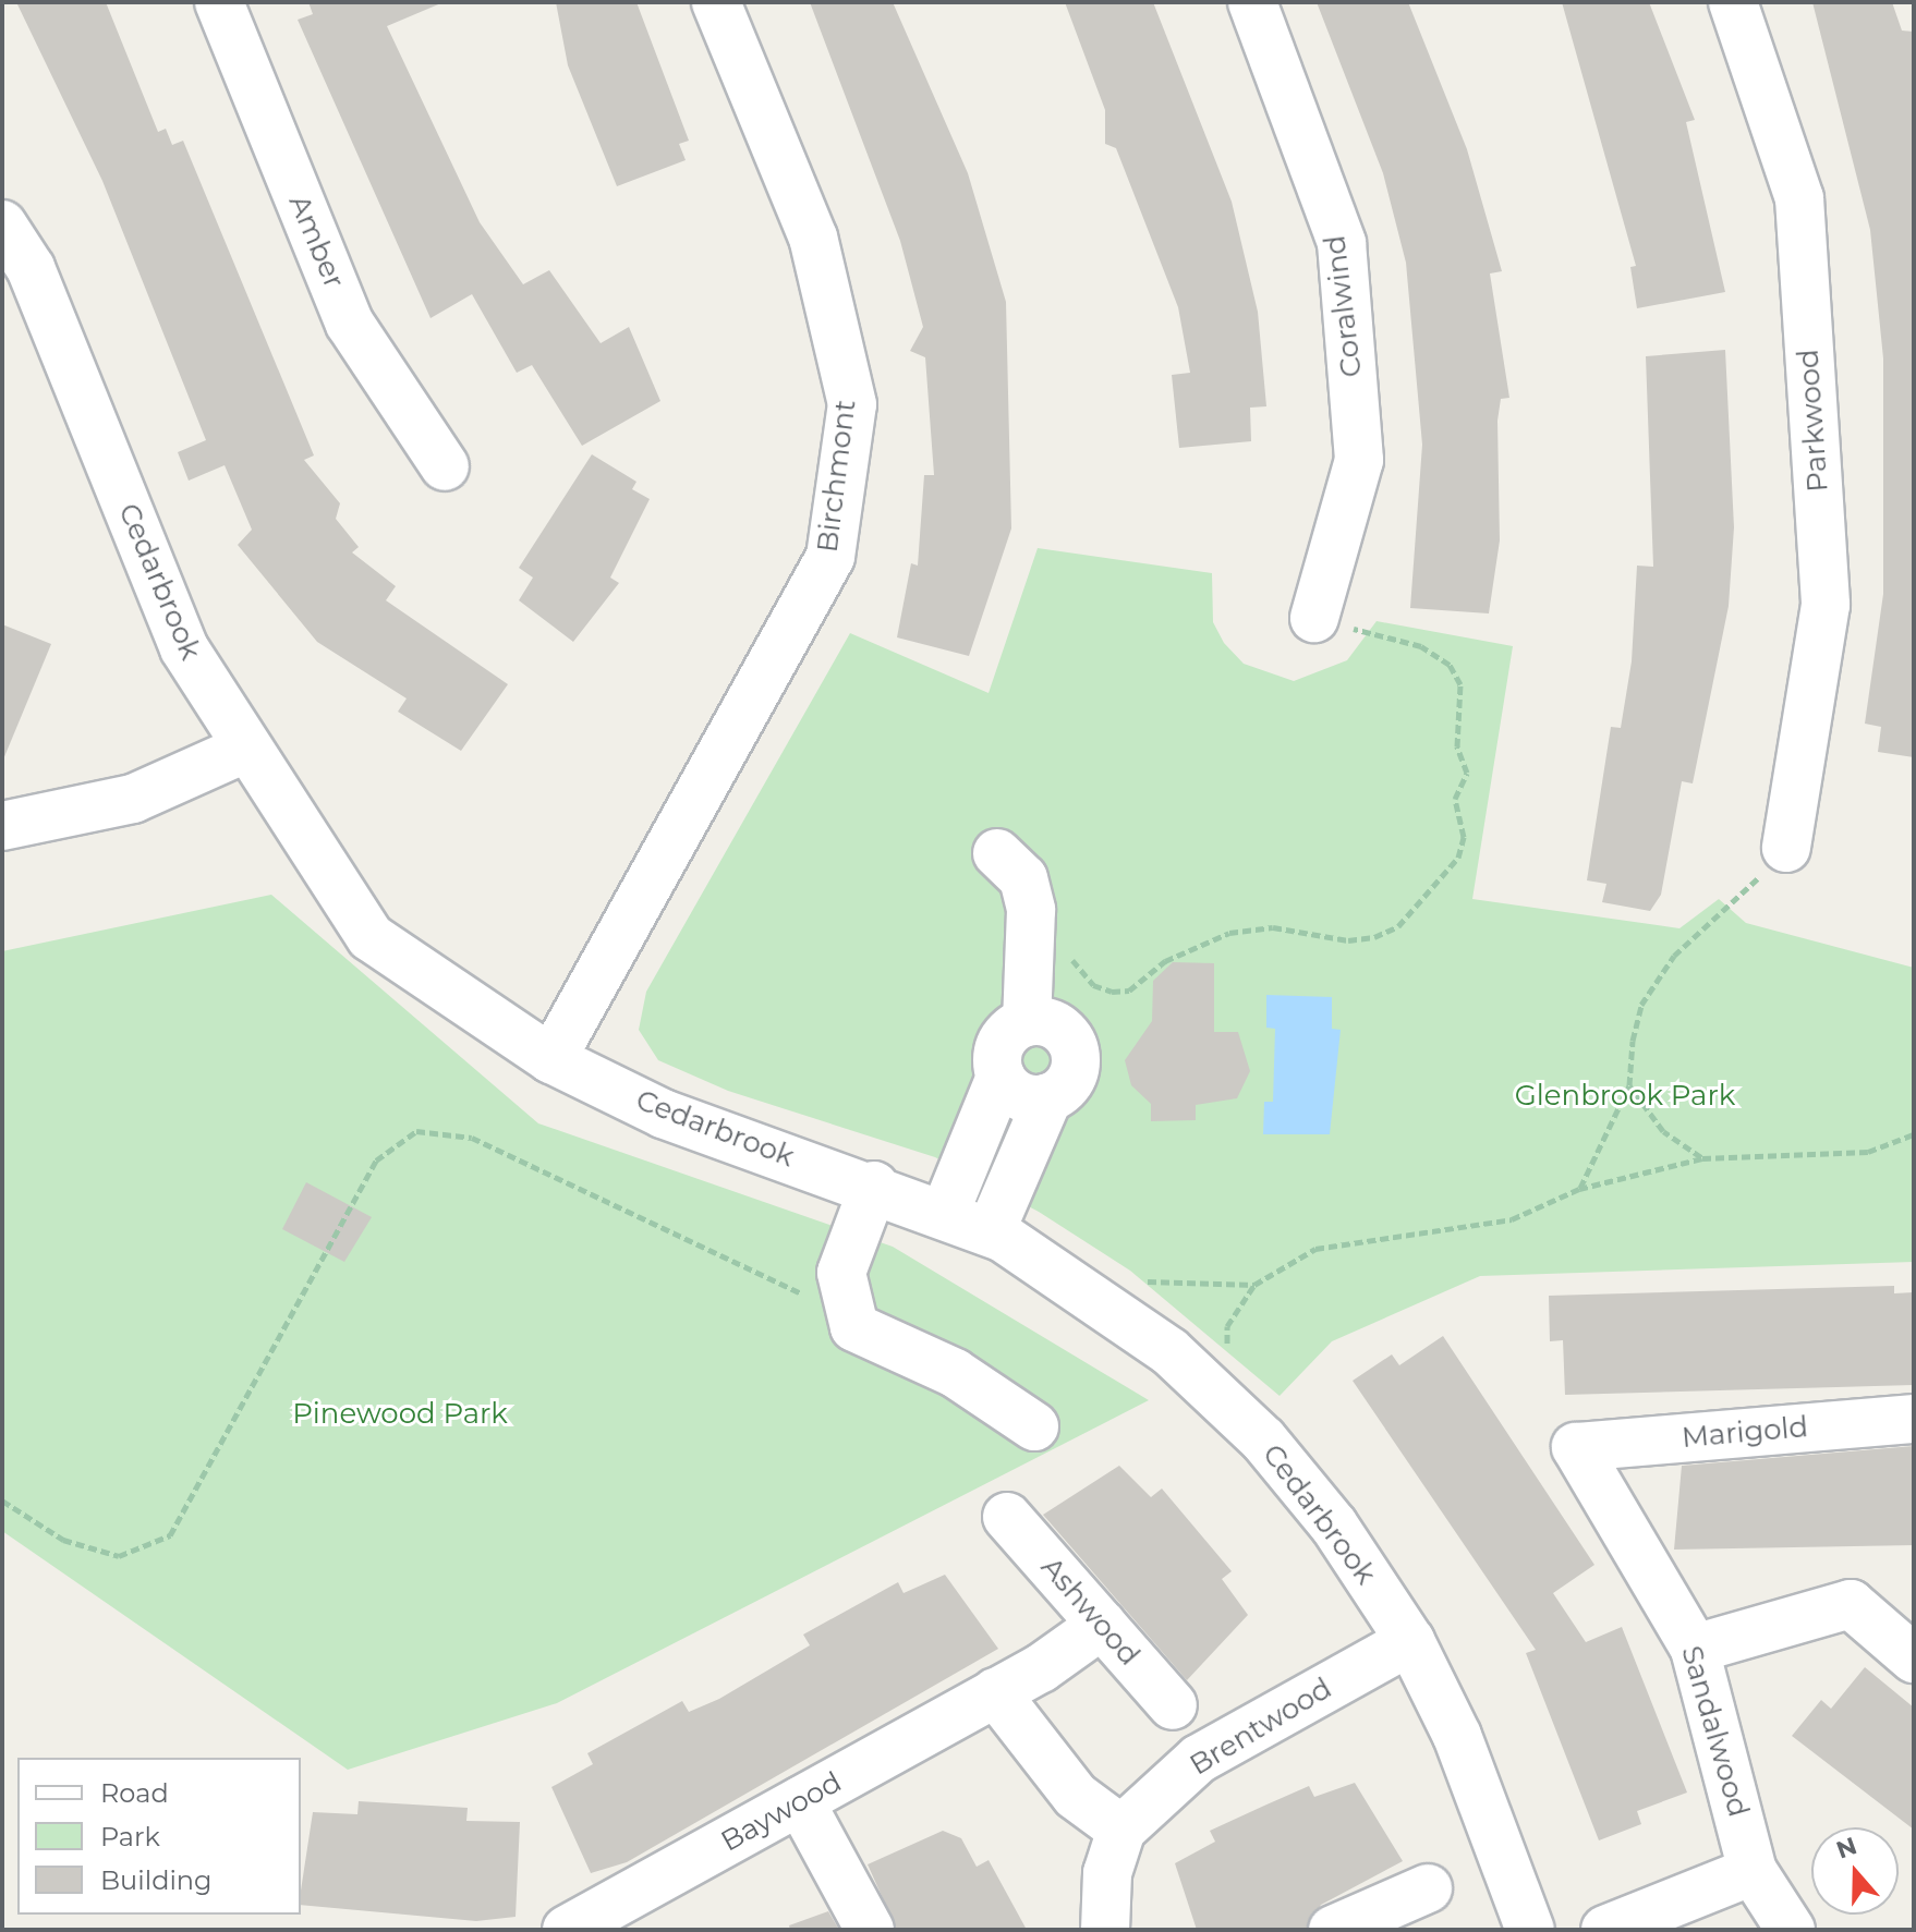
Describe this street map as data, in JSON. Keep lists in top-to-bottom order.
{
  "streets": {
    "street": [
      "Amber",
      "Coralwind",
      "Parkwood",
      "Birchmont",
      "Cedarbrook",
      "Marigold",
      "Ashwood",
      "Brentwood",
      "Sandalwood",
      "Baywood"
    ]
  },
  "crossings": [
    ["Birchmont", "Cedarbrook"],
    ["Cedarbrook", "Brentwood"],
    ["Marigold", "Sandalwood"],
    ["Ashwood", "Baywood"]
  ],
  "parks": ["Glenbrook Park", "Pinewood Park"],
  "legend": ["Road", "Park", "Building"],
  "north": "top"
}
